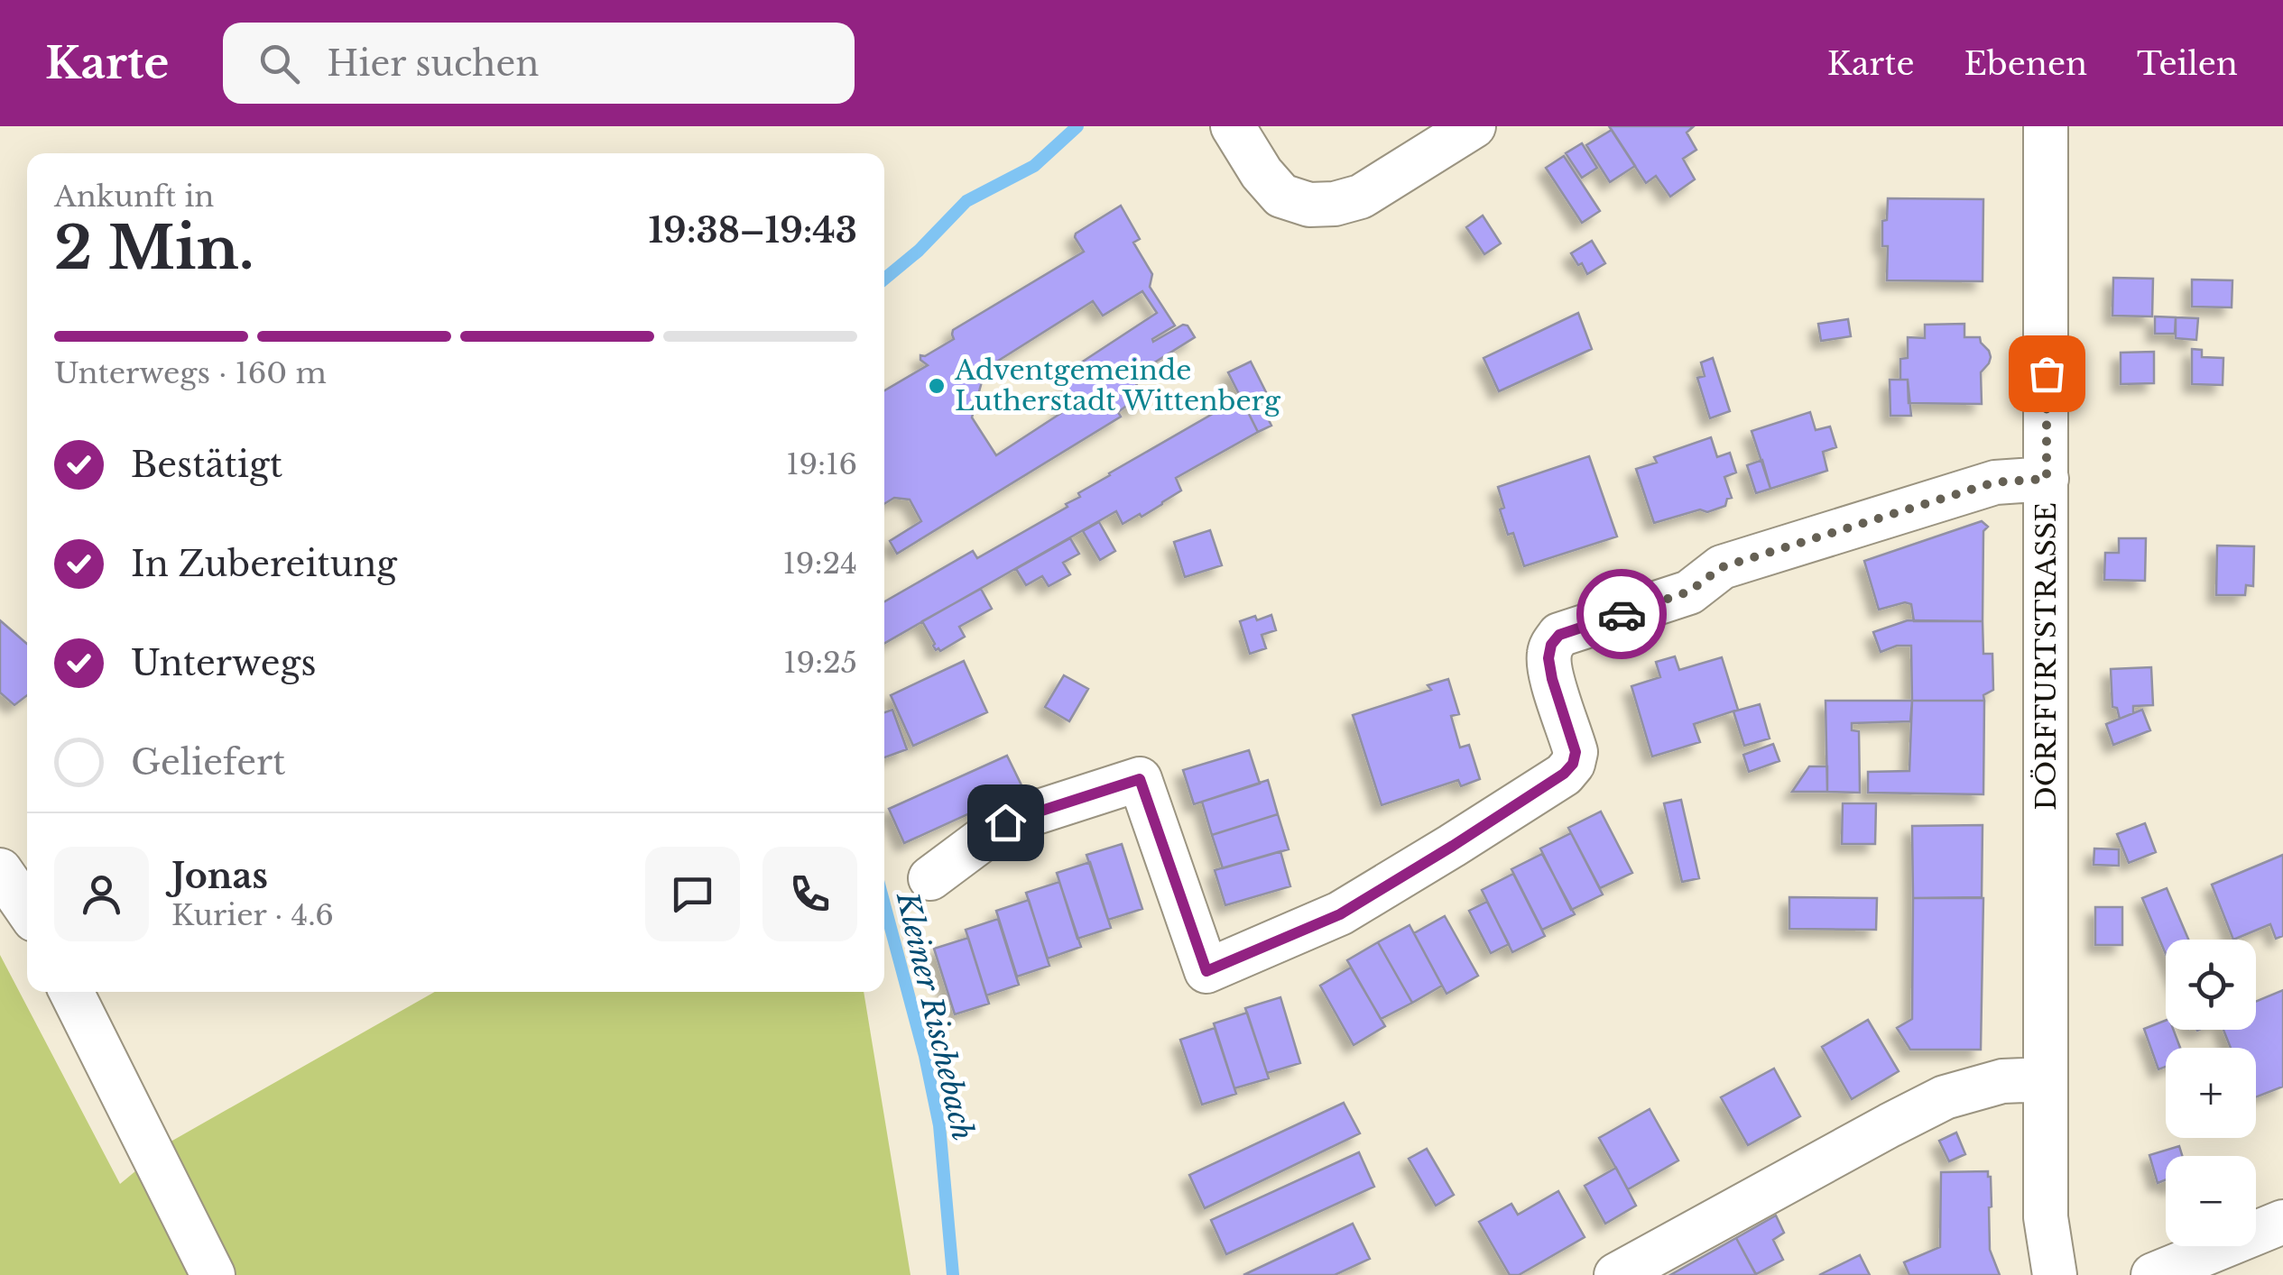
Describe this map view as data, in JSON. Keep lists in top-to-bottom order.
{
  "streets": {
    "street": ["DÖRFFURTSTRASSE"]
  },
  "water": ["Kleiner Rischebach"],
  "places": ["Adventgemeinde Lutherstadt Wittenberg"],
  "page": {
    "header": "Karte",
    "search": "Hier suchen",
    "nav": ["Karte", "Ebenen", "Teilen"],
    "heading": ["2 Min.", "Ankunft in", "19:38–19:43"],
    "panel": ["Jonas", "Kurier · 4.6"],
    "bar": "Unterwegs · 160 m",
    "list": [
      ["Bestätigt", "19:16"],
      ["In Zubereitung", "19:24"],
      ["Unterwegs", "19:25"],
      "Geliefert"
    ],
    "map_buttons": ["+", "−"]
  }
}
